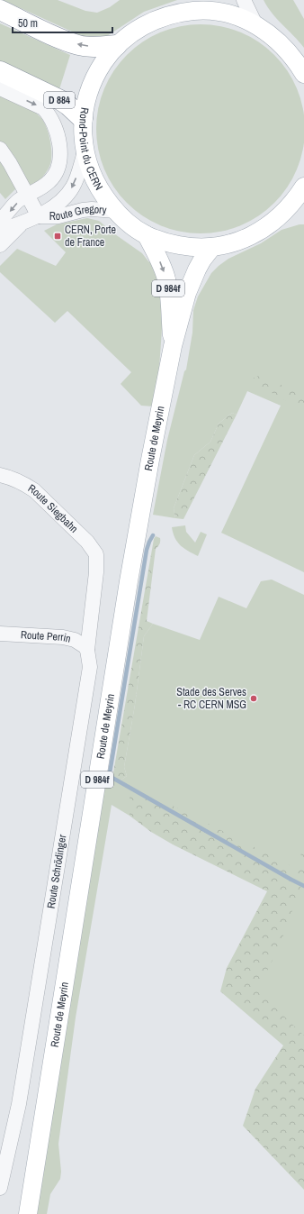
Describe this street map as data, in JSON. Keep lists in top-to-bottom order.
{
  "streets": {
    "highway": ["D 884"],
    "main road": ["Rond-Point du CERN", "D 984f", "Route de Meyrin"],
    "street": [
      "Route Gregory",
      "Route Siegbahn",
      "Route Perrin",
      "Route Schrödinger"
    ]
  },
  "crossings": [
    ["D 884", "Rond-Point du CERN"],
    ["Rond-Point du CERN", "Route Gregory"],
    ["Rond-Point du CERN", "Route de Meyrin"],
    ["Route Siegbahn", "Route Schrödinger"],
    ["Route Perrin", "Route Schrödinger"]
  ],
  "places": {
    "transit": ["CERN, Porte de France"],
    "other": ["Stade des Serves - RC CERN MSG"]
  },
  "scale_bar": "50 m"
}
